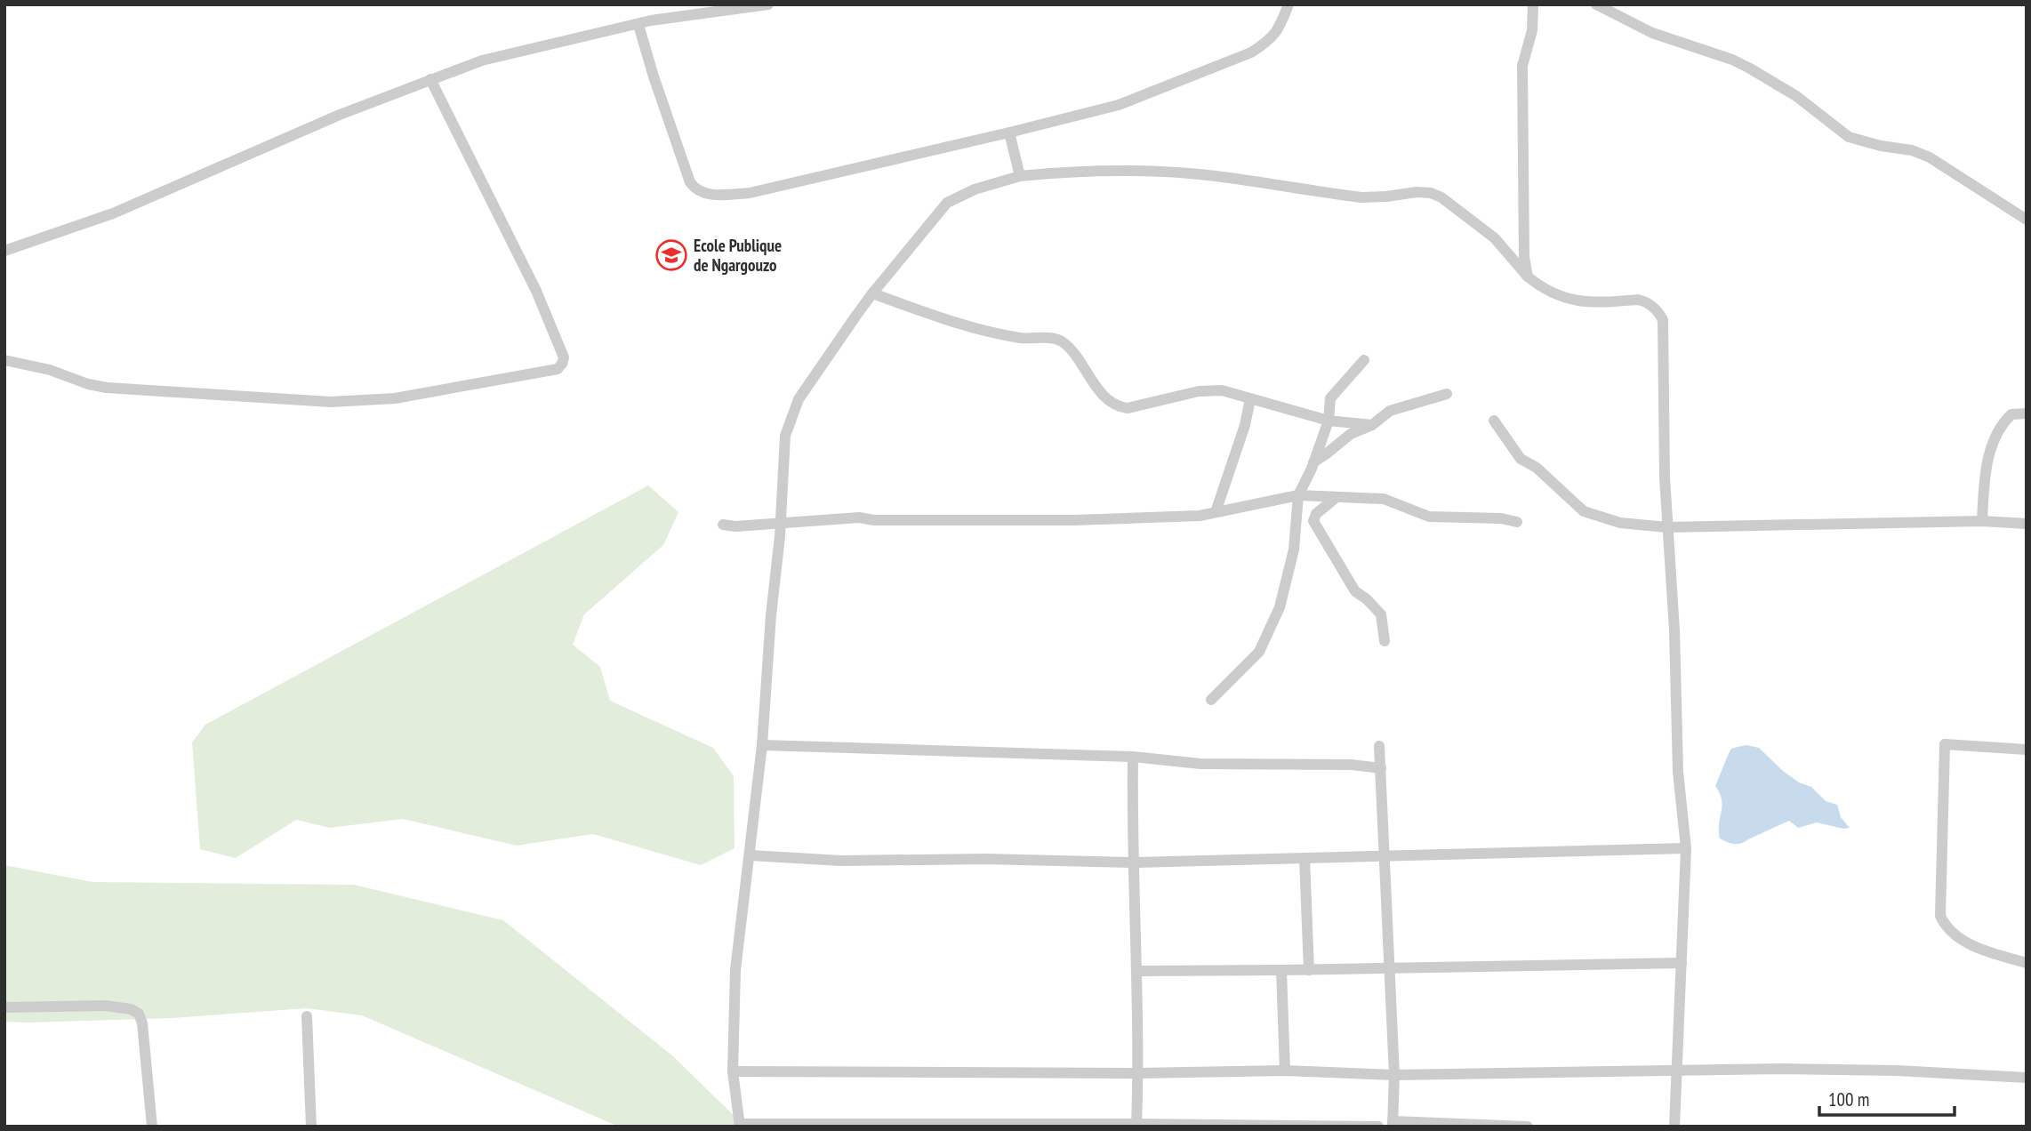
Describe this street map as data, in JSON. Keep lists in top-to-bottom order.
{
  "places": {
    "school or university": ["Ecole Publique de Ngargouzo"]
  },
  "scale_bar": "100 m"
}
